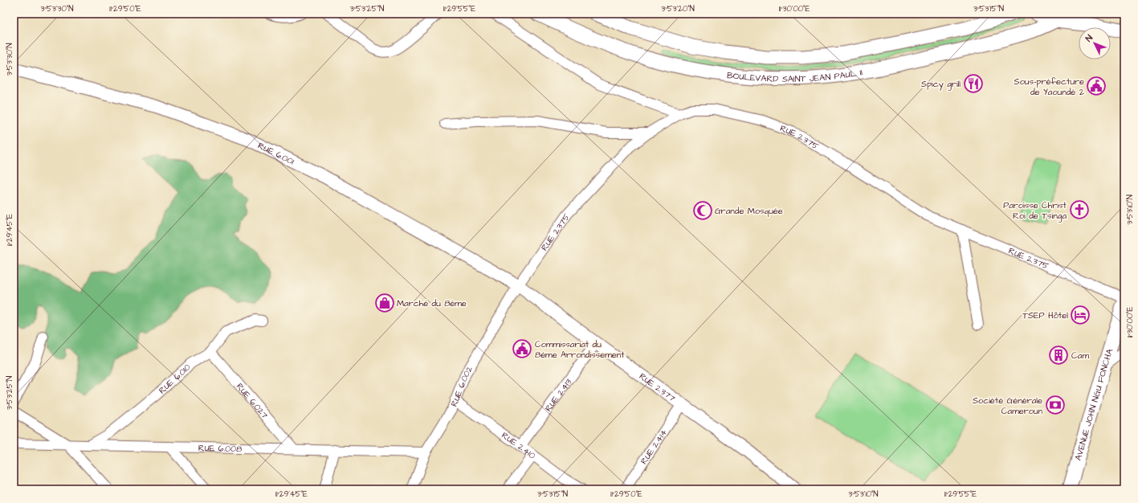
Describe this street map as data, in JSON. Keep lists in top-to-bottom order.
{
  "streets": {
    "main road": ["BOULEVARD SAINT JEAN PAUL II", "AVENUE JOHN NGU FONCHA"],
    "street": [
      "RUE 2.375",
      "RUE 6.001",
      "RUE 6.010",
      "RUE 6.002",
      "RUE 2.377",
      "RUE 2.413",
      "RUE 6.027",
      "RUE 2.410",
      "RUE 2.414",
      "RUE 6.008"
    ]
  },
  "crossings": [
    ["RUE 2.375", "RUE 6.001"],
    ["RUE 2.375", "RUE 6.002"],
    ["RUE 2.375", "RUE 2.377"],
    ["RUE 6.001", "RUE 6.002"],
    ["RUE 6.001", "RUE 2.377"],
    ["RUE 6.010", "RUE 6.027"],
    ["RUE 6.010", "RUE 6.008"],
    ["RUE 6.002", "RUE 2.377"],
    ["RUE 6.002", "RUE 2.410"],
    ["RUE 6.002", "RUE 6.008"],
    ["RUE 2.377", "RUE 2.413"],
    ["RUE 2.377", "RUE 2.414"],
    ["RUE 2.413", "RUE 2.410"],
    ["RUE 6.027", "RUE 6.008"]
  ],
  "places": {
    "restaurant": ["Spicy grill"],
    "public building": ["Sous-préfecture de Yaoundé 2", "Commissariat du 8éme Arrondissement"],
    "church": ["Paroisse Christ Roi de Tsinga"],
    "mosque": ["Grande Mosquée"],
    "shop": ["Marché du 8ème"],
    "hotel": ["TSEP Hôtel"],
    "building": ["Cam"],
    "bank": ["Société Générale Cameroun"]
  },
  "north": "top left",
  "coordinates": [
    "3°53'30\"N",
    "11°29'50\"E",
    "3°53'25\"N",
    "11°29'55\"E",
    "3°53'20\"N",
    "11°30'00\"E",
    "3°53'15\"N",
    "3°53'10\"N",
    "11°29'45\"E"
  ]
}
